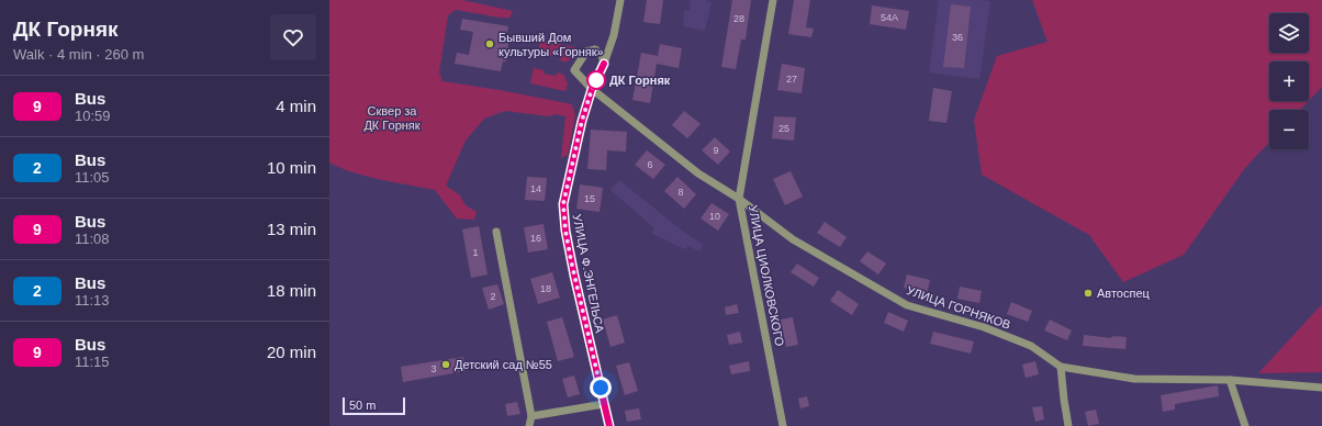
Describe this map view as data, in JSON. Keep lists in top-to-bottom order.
{
  "streets": {
    "street": ["УЛИЦА Ф.ЭНГЕЛЬСА", "УЛИЦА ЦИОЛКОВСКОГО", "УЛИЦА ГОРНЯКОВ"]
  },
  "crossings": [
    ["УЛИЦА Ф.ЭНГЕЛЬСА", "УЛИЦА ГОРНЯКОВ"],
    ["УЛИЦА ЦИОЛКОВСКОГО", "УЛИЦА ГОРНЯКОВ"]
  ],
  "parks": ["Сквер за ДК Горняк"],
  "places": [
    "Бывший Дом культуры «Горняк»",
    "ДК Горняк",
    "Автоспец",
    "Детский сад №55"
  ],
  "lines": ["bus line 9"],
  "house_numbers": [
    "54А",
    "28",
    "36",
    "27",
    "25",
    "9",
    "6",
    "14",
    "8",
    "15",
    "10",
    "16",
    "1",
    "18",
    "2",
    "3"
  ],
  "scale_bar": "50 m",
  "page": {
    "heading": ["ДК Горняк", "Walk · 4 min · 260 m"],
    "map_buttons": ["+", "−"],
    "list": [
      {
        "mark": "9",
        "name": "Bus",
        "note": "10:59",
        "value": "4 min"
      },
      {
        "mark": "2",
        "name": "Bus",
        "note": "11:05",
        "value": "10 min"
      },
      {
        "mark": "9",
        "name": "Bus",
        "note": "11:08",
        "value": "13 min"
      },
      {
        "mark": "2",
        "name": "Bus",
        "note": "11:13",
        "value": "18 min"
      },
      {
        "mark": "9",
        "name": "Bus",
        "note": "11:15",
        "value": "20 min"
      }
    ],
    "scale": "50 m"
  }
}
